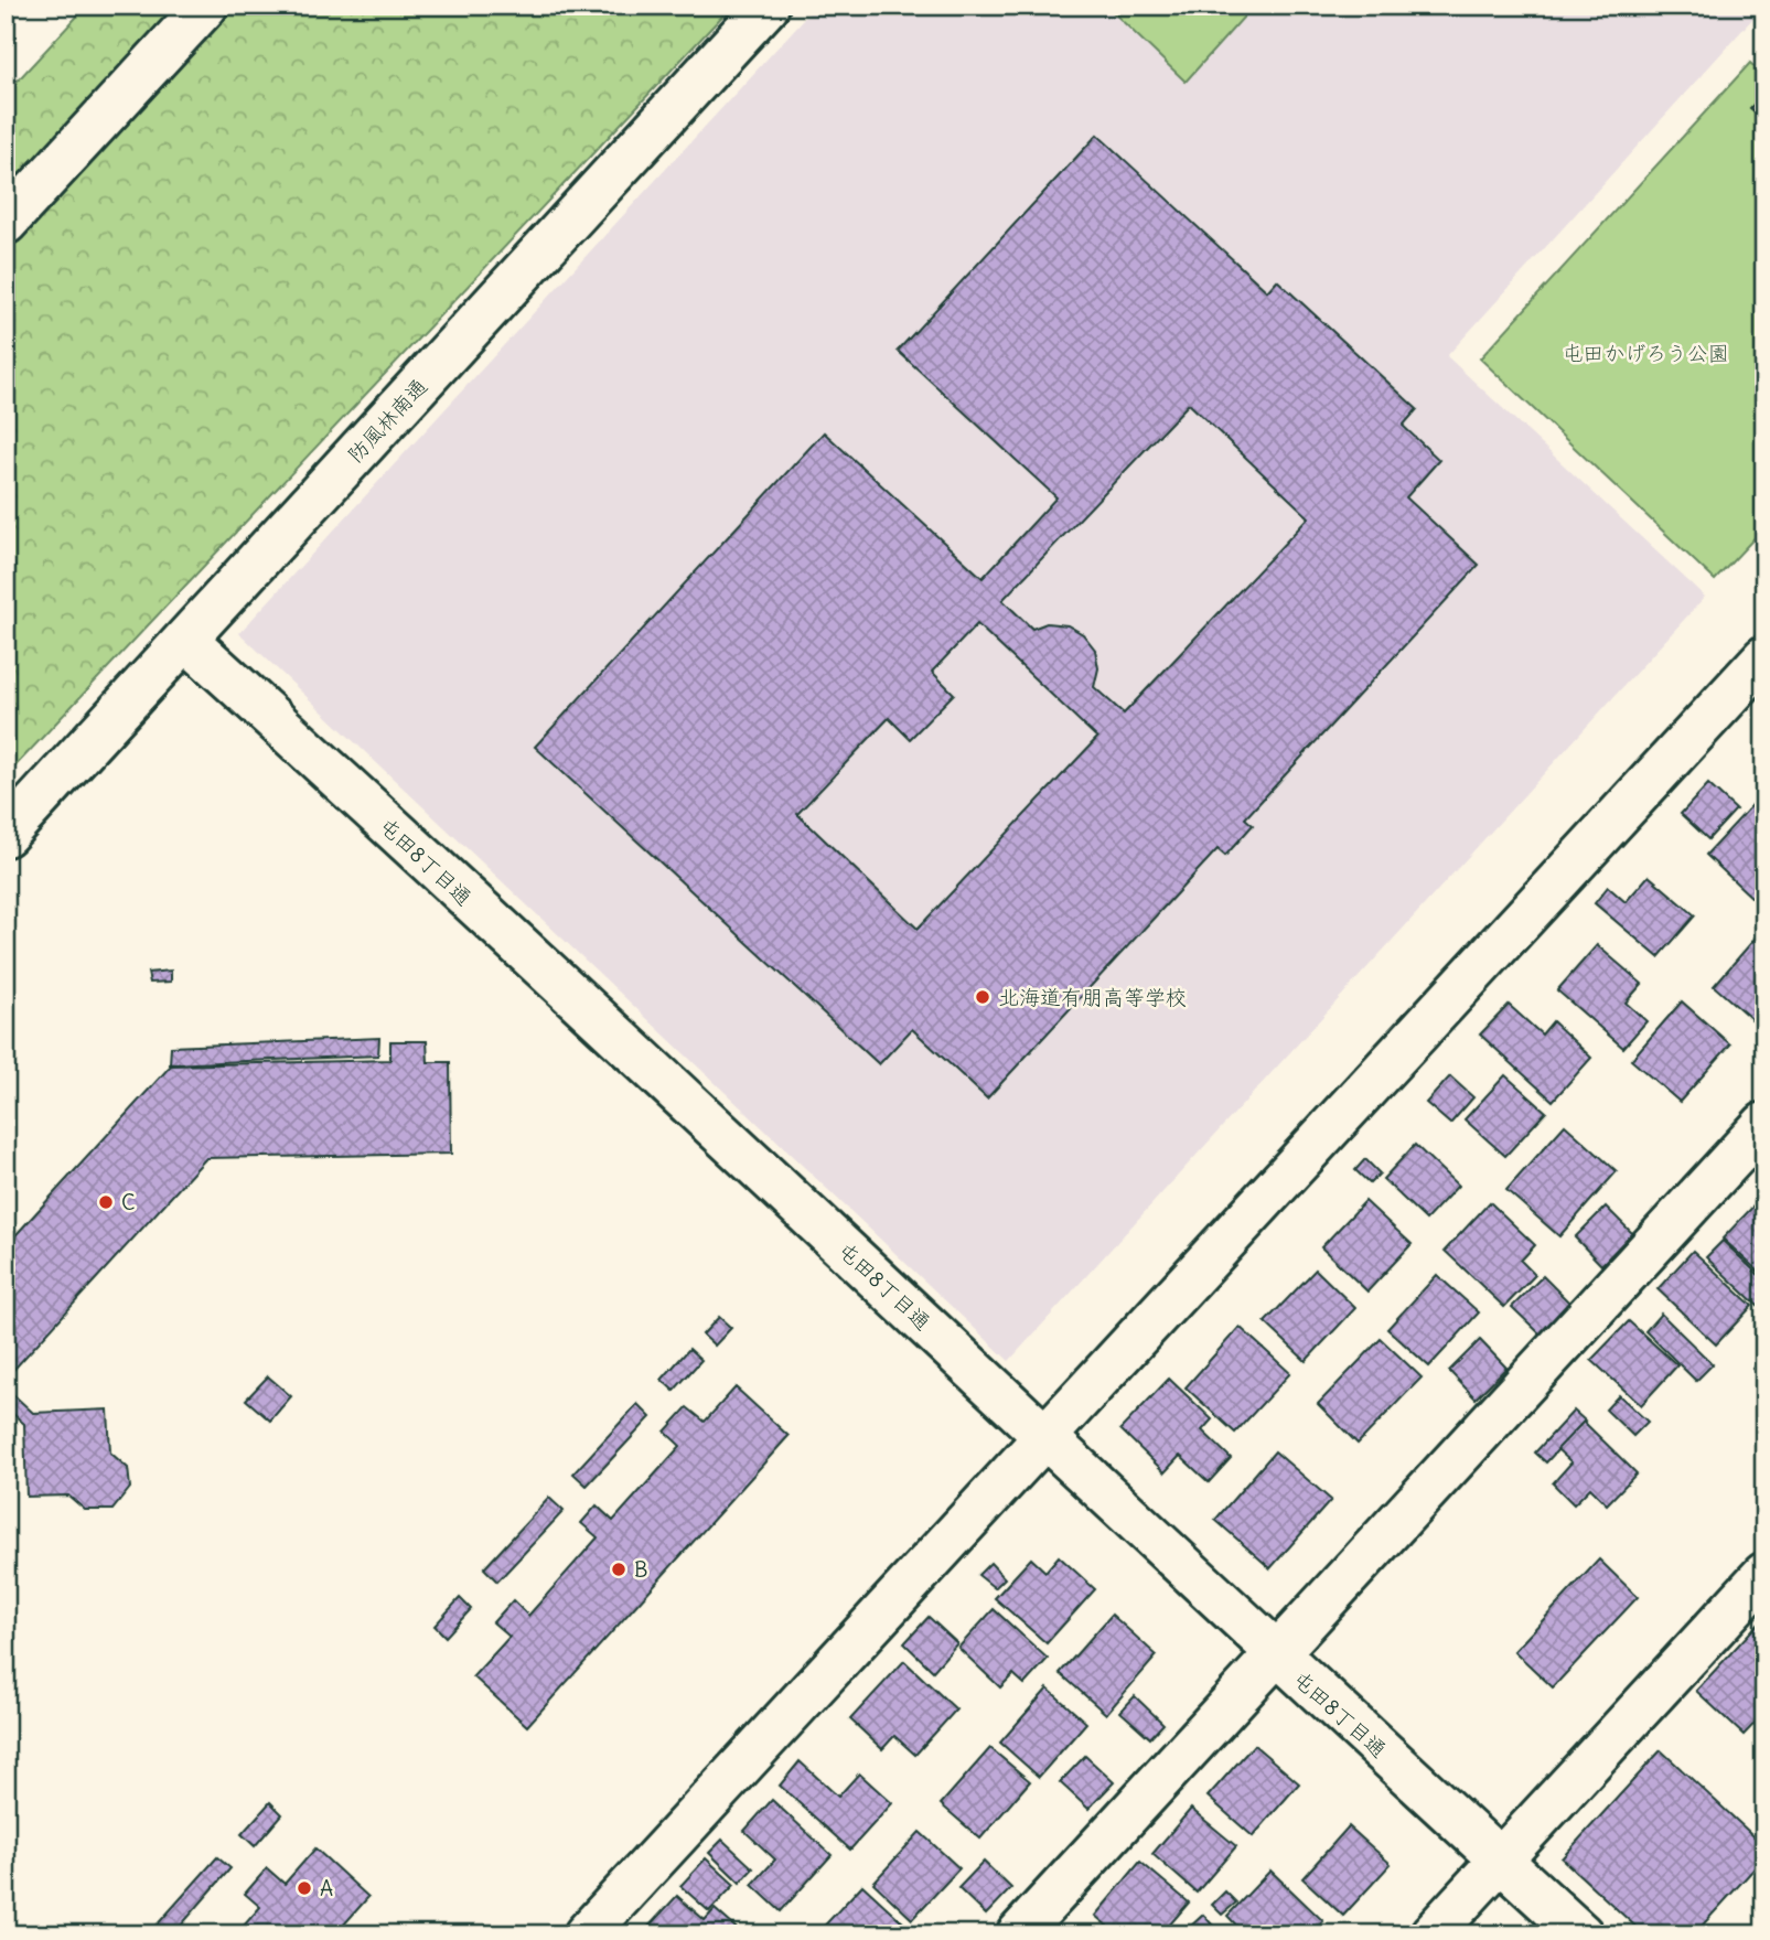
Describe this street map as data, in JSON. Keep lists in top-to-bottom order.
{
  "streets": {
    "street": ["防風林南通", "屯田8丁目通"]
  },
  "crossings": [
    ["防風林南通", "屯田8丁目通"]
  ],
  "parks": ["屯田かげろう公園"],
  "places": [
    "北海道有朋高等学校",
    "C",
    "B",
    "A"
  ]
}
